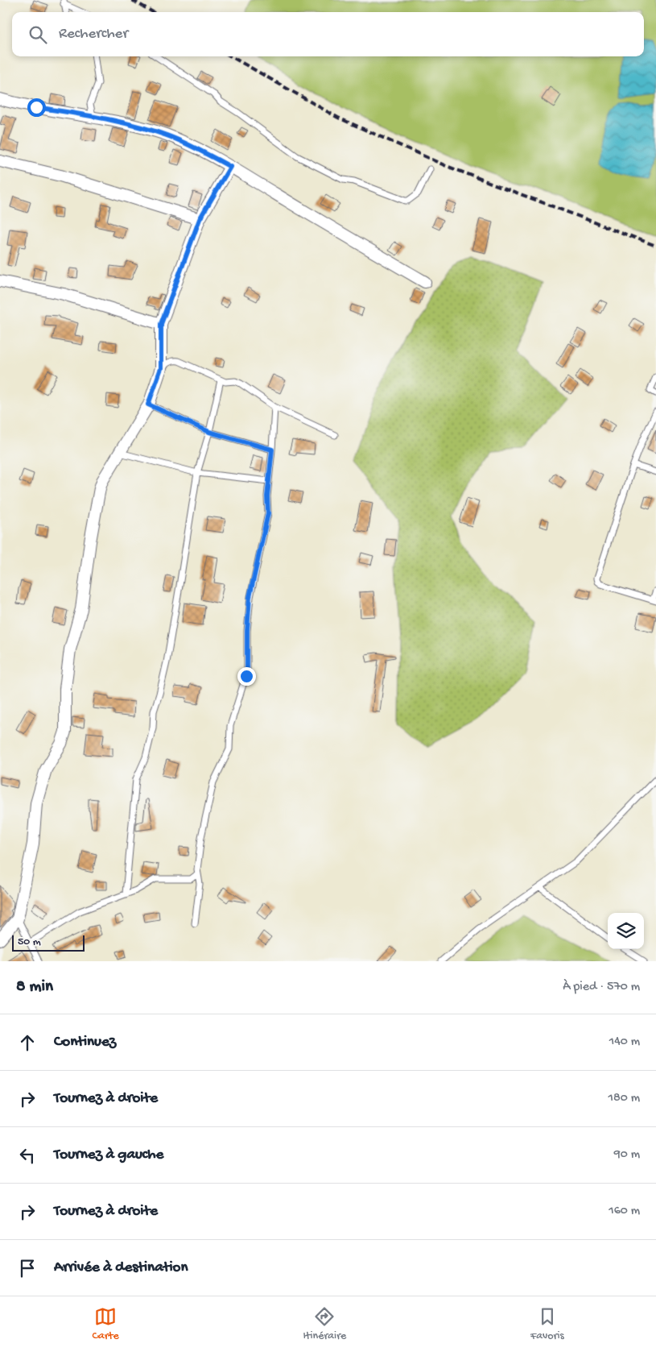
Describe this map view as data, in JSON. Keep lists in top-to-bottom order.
{
  "scale_bar": "50 m",
  "page": {
    "search": "Rechercher",
    "scale": "50 m",
    "heading": ["8 min", "À pied · 570 m"],
    "list": [
      ["Continuez", "140 m"],
      ["Tournez à droite", "180 m"],
      ["Tournez à gauche", "90 m"],
      ["Tournez à droite", "160 m"],
      "Arrivée à destination"
    ],
    "nav": ["Carte", "Itinéraire", "Favoris"]
  }
}
